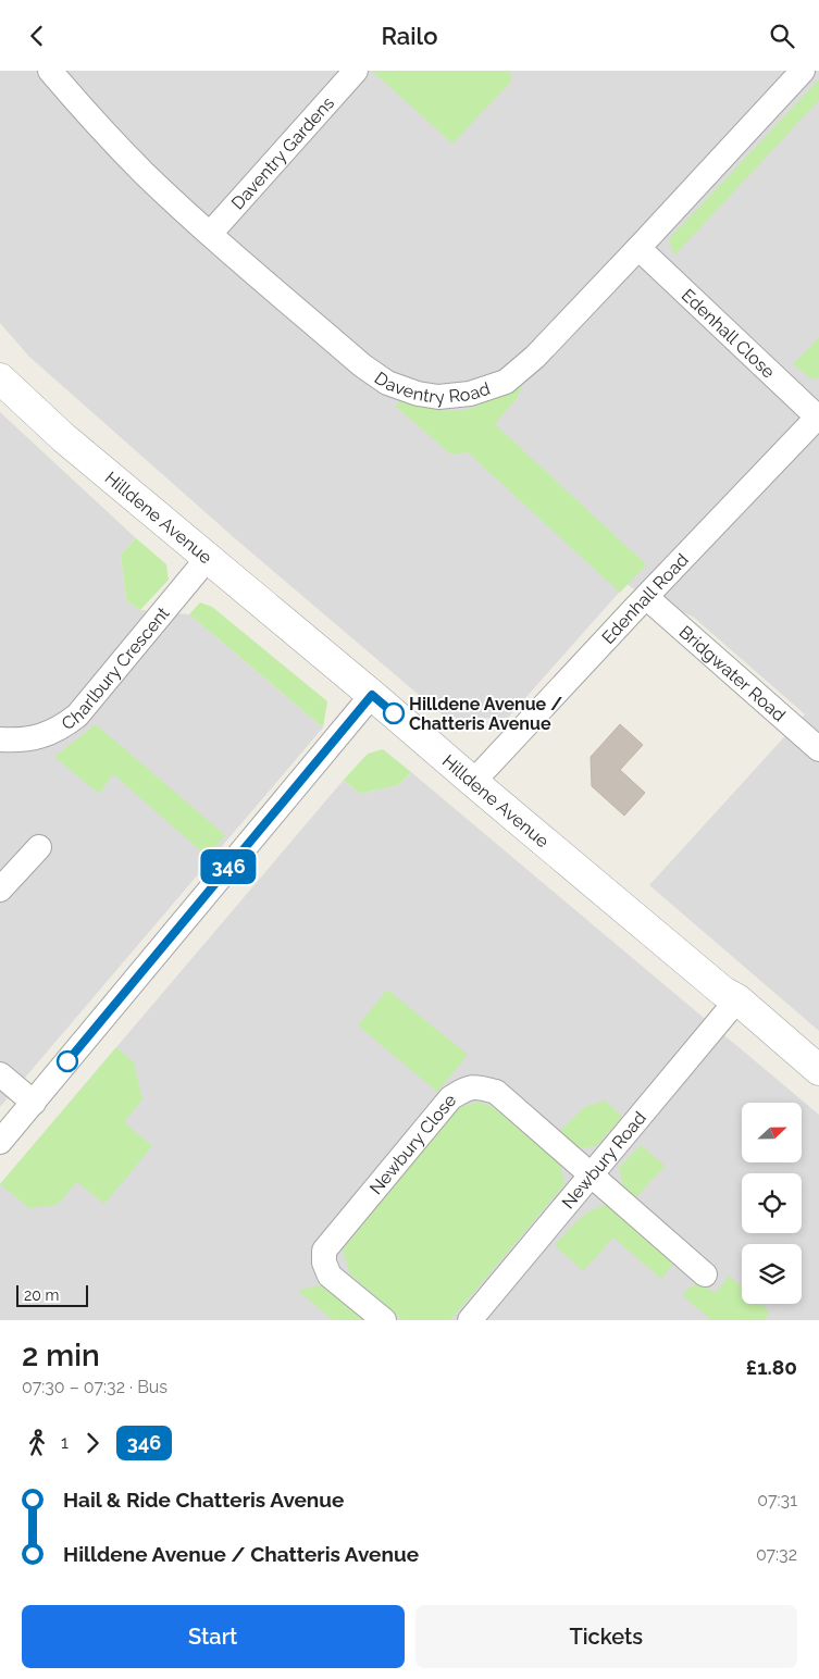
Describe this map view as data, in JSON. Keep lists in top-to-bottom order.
{
  "streets": {
    "street": [
      "Daventry Gardens",
      "Edenhall Close",
      "Daventry Road",
      "Hilldene Avenue",
      "Edenhall Road",
      "Charlbury Crescent",
      "Bridgwater Road",
      "Newbury Close",
      "Newbury Road"
    ]
  },
  "crossings": [
    ["Daventry Gardens", "Daventry Road"],
    ["Edenhall Close", "Daventry Road"],
    ["Edenhall Close", "Edenhall Road"],
    ["Hilldene Avenue", "Edenhall Road"],
    ["Hilldene Avenue", "Charlbury Crescent"],
    ["Hilldene Avenue", "Newbury Road"],
    ["Edenhall Road", "Bridgwater Road"],
    ["Newbury Close", "Newbury Road"]
  ],
  "places": ["Hilldene Avenue / Chatteris Avenue"],
  "lines": ["bus line 346"],
  "scale_bar": "20 m",
  "north": "right",
  "page": {
    "header": "Railo",
    "on_map": "346",
    "scale": "20 m",
    "heading": ["2 min", "07:30 – 07:32 · Bus", "£1.80"],
    "legs": ["1", "346"],
    "list": [
      {
        "name": "Hail & Ride Chatteris Avenue",
        "value": "07:31"
      },
      {
        "name": "Hilldene Avenue / Chatteris Avenue",
        "value": "07:32"
      }
    ],
    "buttons": ["Start", "Tickets"]
  }
}
